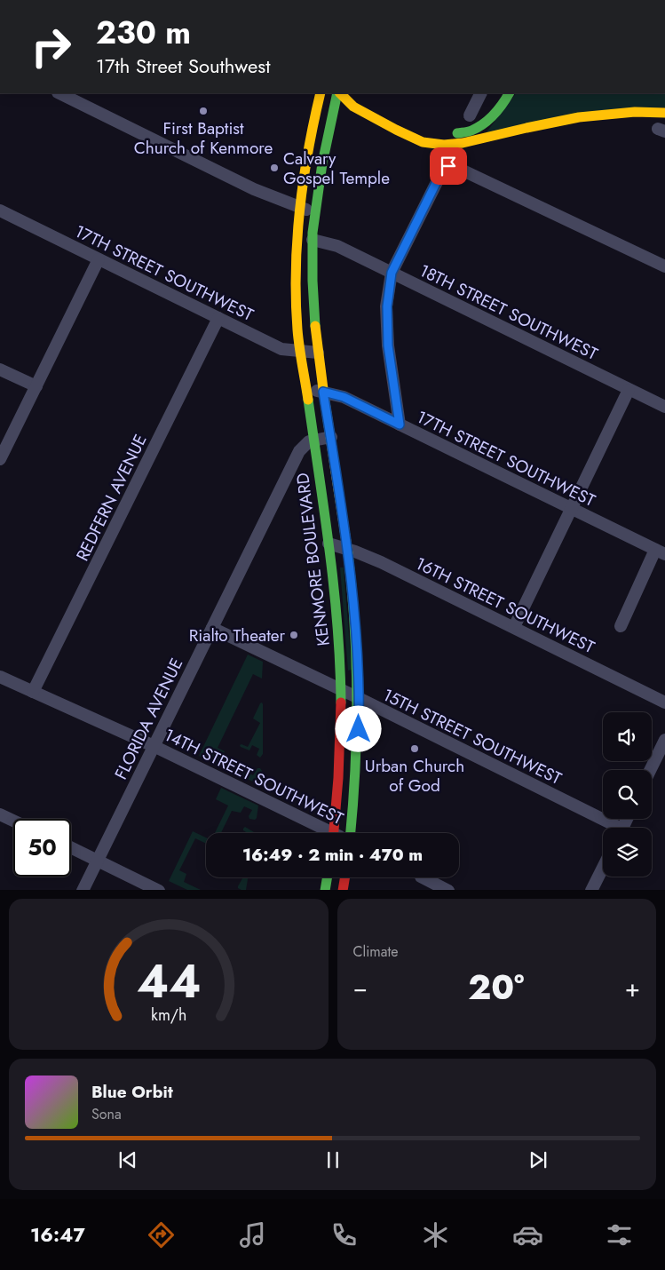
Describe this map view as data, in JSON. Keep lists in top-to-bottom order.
{
  "streets": {
    "main road": ["KENMORE BOULEVARD"],
    "street": [
      "17TH STREET SOUTHWEST",
      "18TH STREET SOUTHWEST",
      "REDFERN AVENUE",
      "16TH STREET SOUTHWEST",
      "FLORIDA AVENUE",
      "15TH STREET SOUTHWEST",
      "14TH STREET SOUTHWEST"
    ]
  },
  "crossings": [
    ["17TH STREET SOUTHWEST", "REDFERN AVENUE"],
    ["17TH STREET SOUTHWEST", "KENMORE BOULEVARD"],
    ["18TH STREET SOUTHWEST", "KENMORE BOULEVARD"],
    ["REDFERN AVENUE", "14TH STREET SOUTHWEST"],
    ["KENMORE BOULEVARD", "16TH STREET SOUTHWEST"],
    ["KENMORE BOULEVARD", "FLORIDA AVENUE"],
    ["KENMORE BOULEVARD", "15TH STREET SOUTHWEST"],
    ["FLORIDA AVENUE", "15TH STREET SOUTHWEST"],
    ["FLORIDA AVENUE", "14TH STREET SOUTHWEST"]
  ],
  "places": [
    "First Baptist Church of Kenmore",
    "Calvary Gospel Temple",
    "Rialto Theater",
    "Urban Church of God"
  ],
  "page": {
    "turn": ["230 m", "17th Street Southwest"],
    "limit": "50",
    "trip": "16:49 · 2 min · 470 m",
    "tile": "Climate",
    "heat": ["−", "20°", "+"],
    "song": ["Blue Orbit", "Sona"],
    "tabs": "16:47",
    "gauge": ["44", "km/h"]
  }
}
